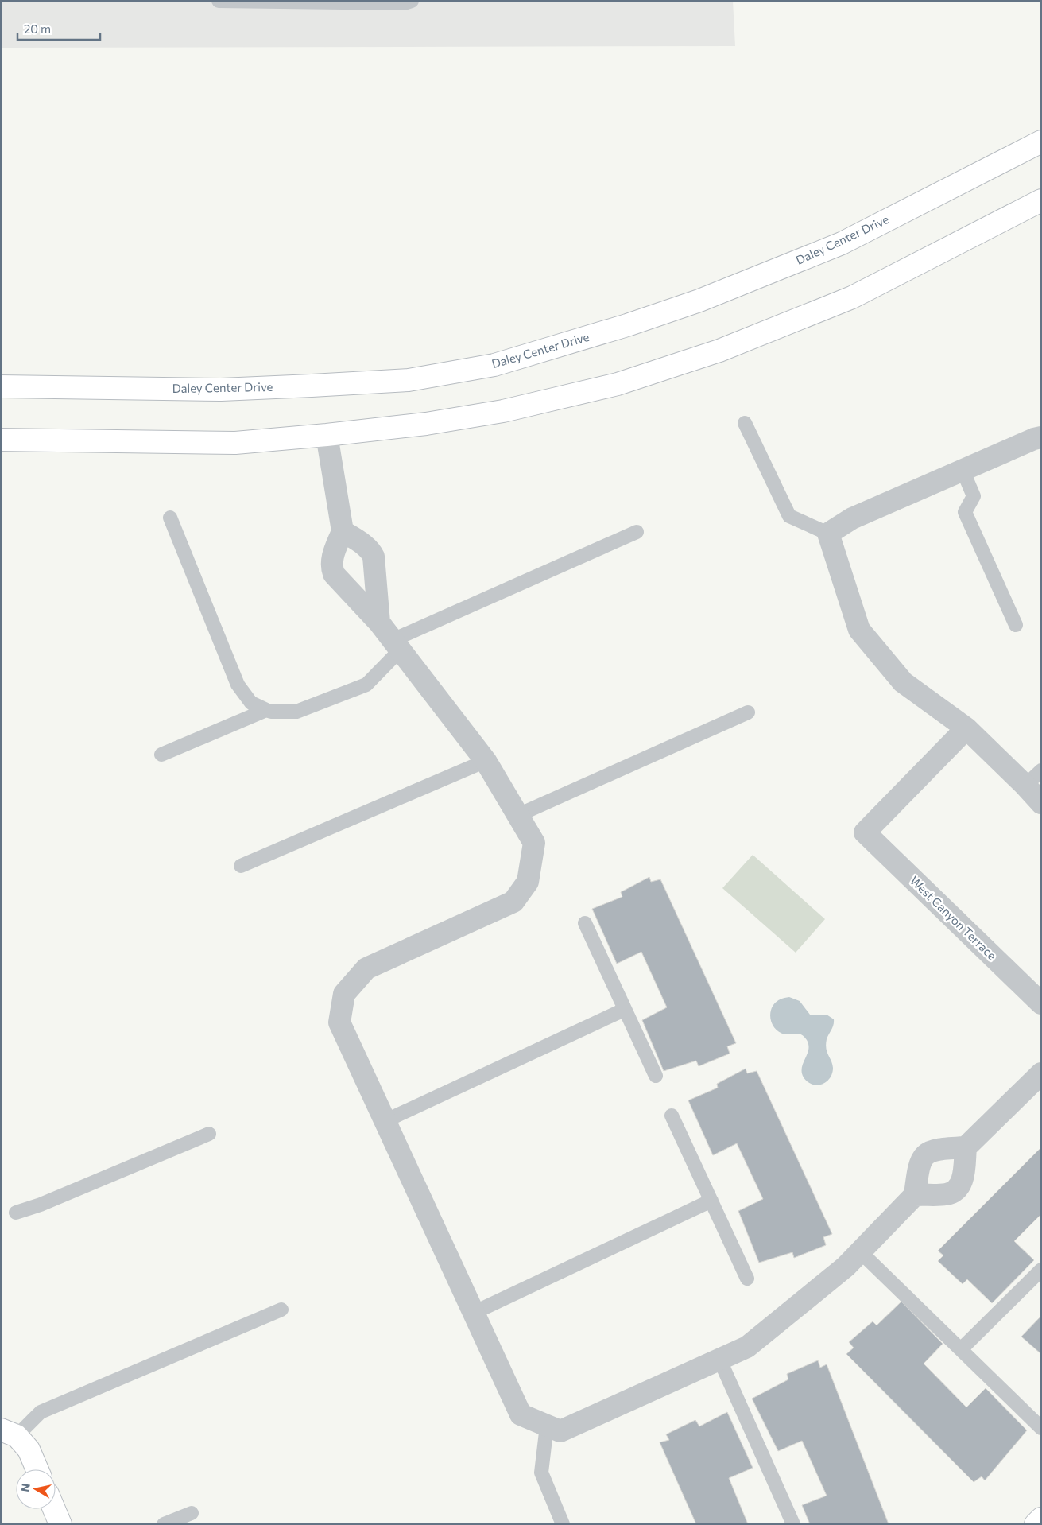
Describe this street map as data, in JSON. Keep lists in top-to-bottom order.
{
  "streets": {
    "main road": ["Daley Center Drive"],
    "street": ["West Canyon Terrace"]
  },
  "scale_bar": "20 m",
  "north": "left"
}
